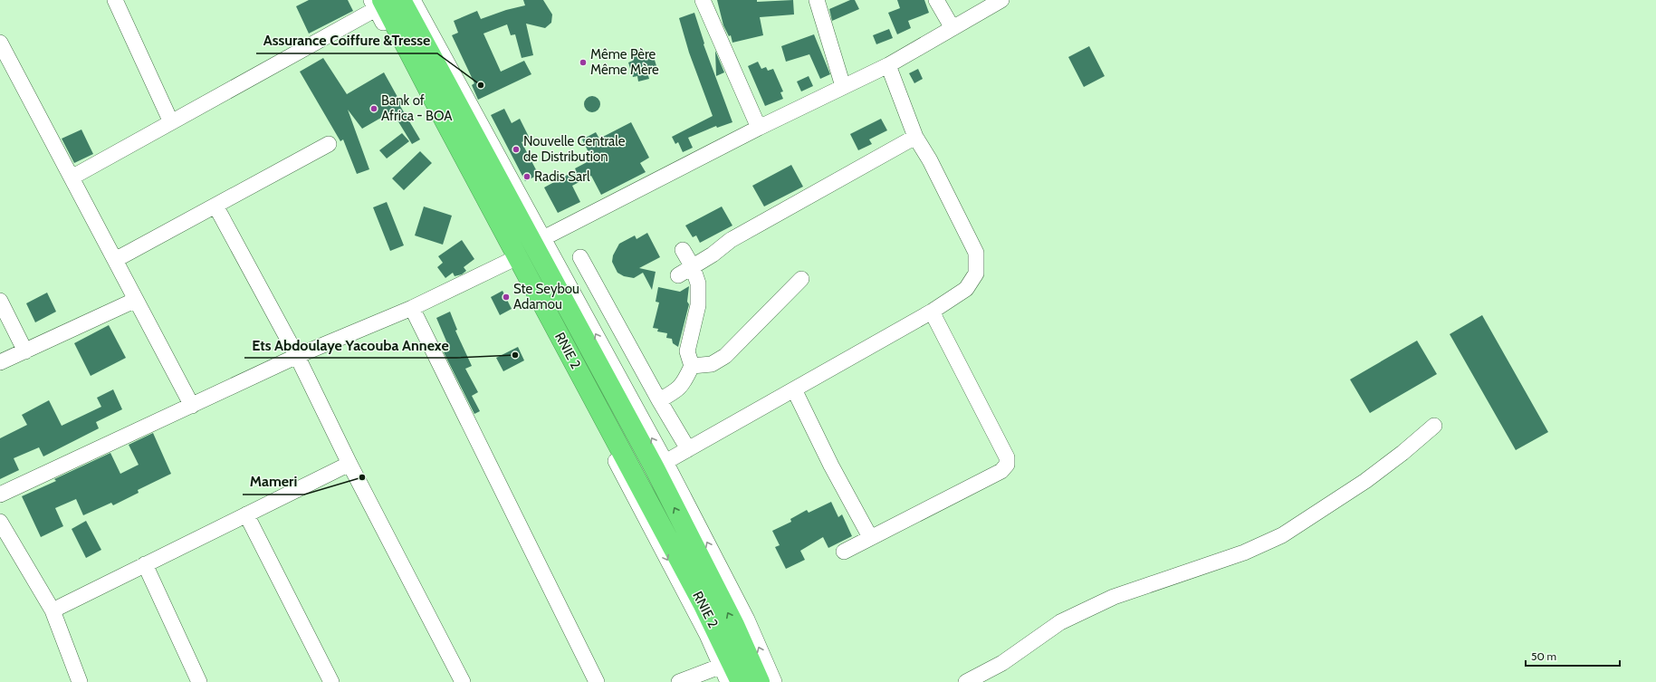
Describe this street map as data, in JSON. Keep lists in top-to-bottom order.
{
  "streets": {
    "highway": ["RNIE 2"]
  },
  "places": [
    "Même Père Même Mère",
    "Assurance Coiffure &Tresse",
    "Bank of Africa - BOA",
    "Nouvelle Centrale de Distribution",
    "Radis Sarl",
    "Ste Seybou Adamou",
    "Ets Abdoulaye Yacouba Annexe",
    "Mameri"
  ],
  "scale_bar": "50 m"
}
